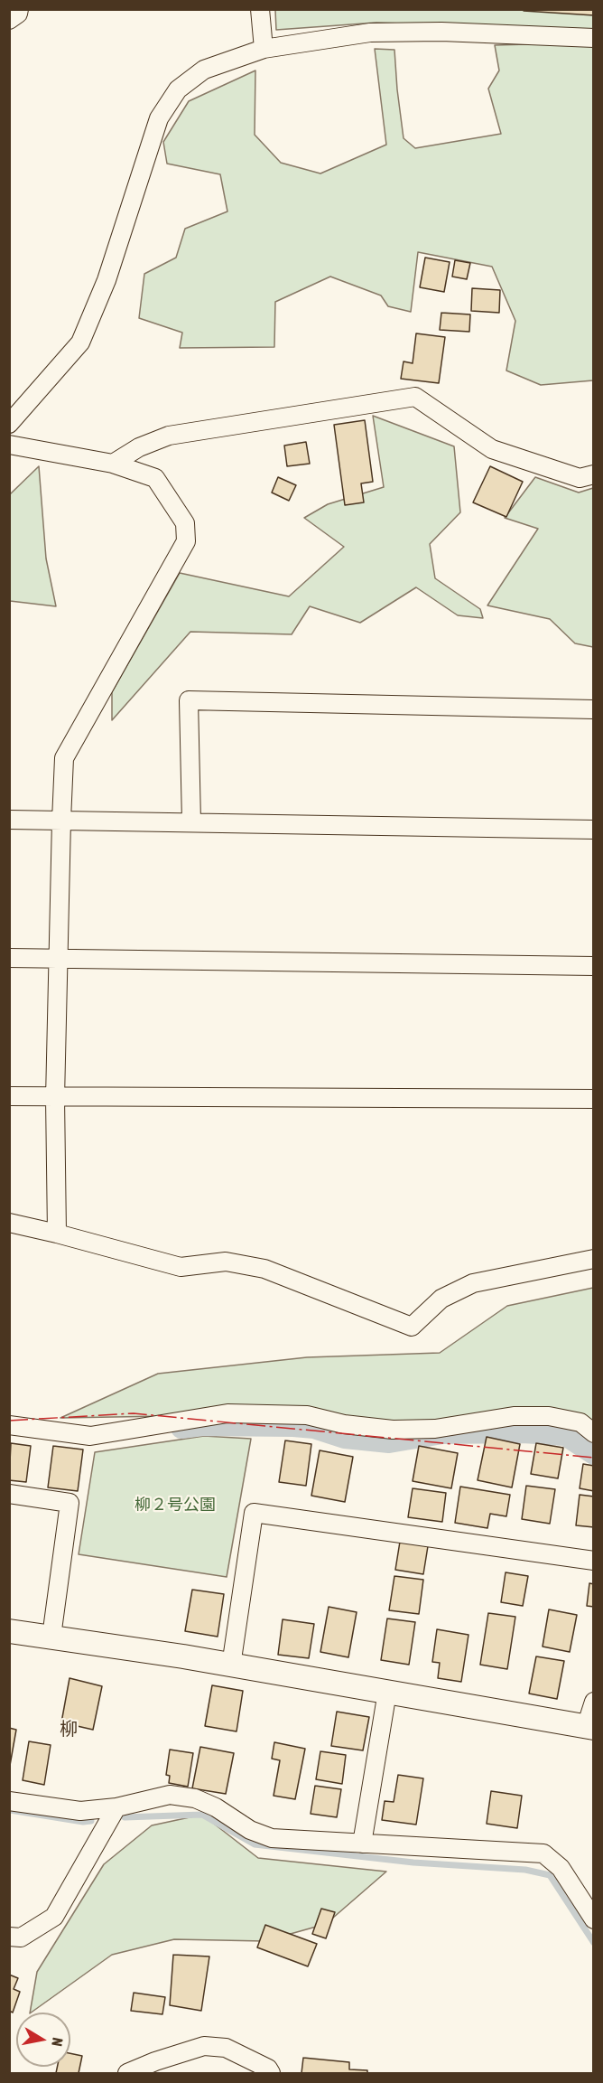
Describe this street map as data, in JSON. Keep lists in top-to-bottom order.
{
  "districts": ["柳"],
  "parks": ["柳２号公園"],
  "north": "right"
}
